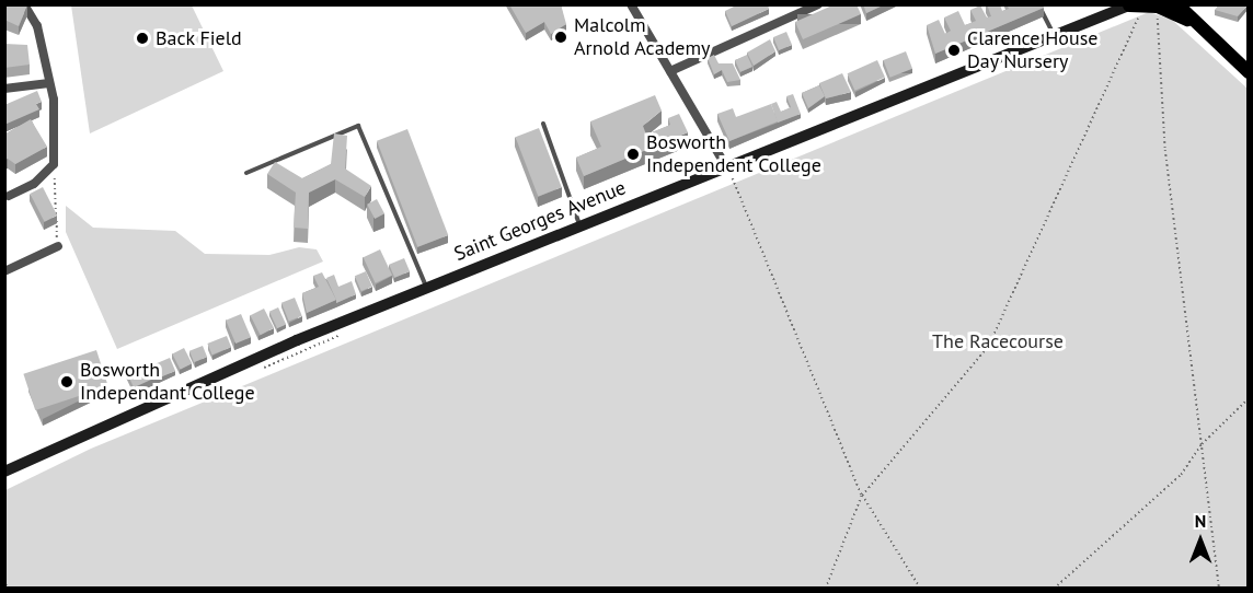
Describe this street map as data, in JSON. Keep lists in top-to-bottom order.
{
  "streets": {
    "street": ["Saint Georges Avenue"]
  },
  "parks": ["The Racecourse"],
  "places": [
    "Malcolm Arnold Academy",
    "Back Field",
    "Clarence House Day Nursery",
    "Bosworth Independent College",
    "Bosworth Independant College"
  ],
  "north": "top"
}
